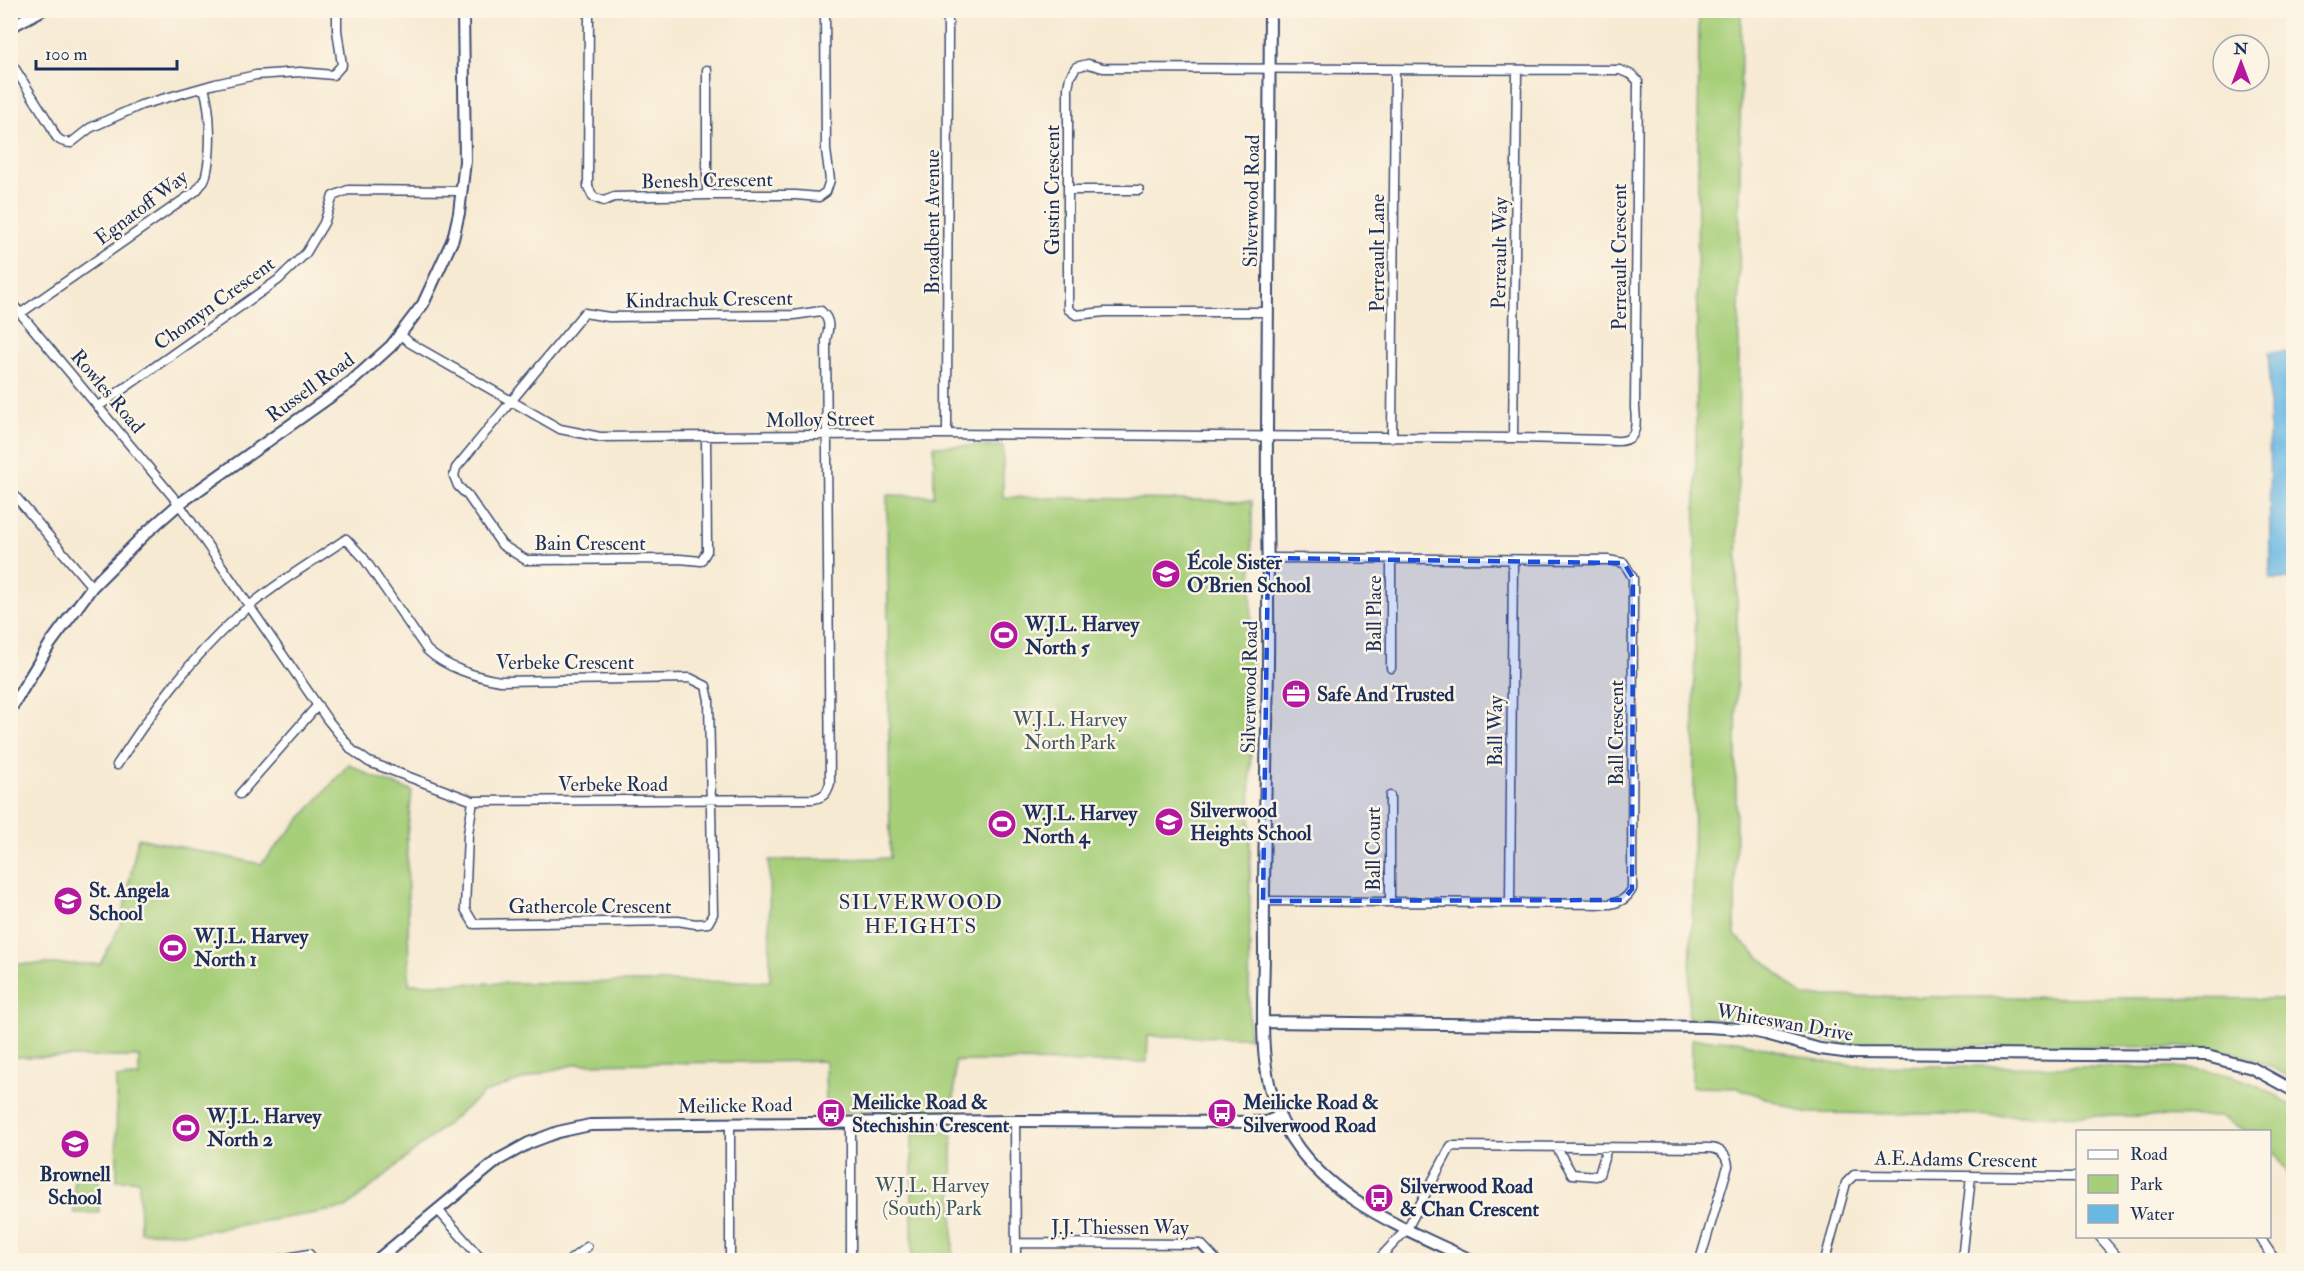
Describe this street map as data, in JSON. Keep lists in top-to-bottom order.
{
  "streets": {
    "street": [
      "Benesh Crescent",
      "Gustin Crescent",
      "Silverwood Road",
      "Egnatoff Way",
      "Broadbent Avenue",
      "Perreault Lane",
      "Perreault Way",
      "Perreault Crescent",
      "Kindrachuk Crescent",
      "Chomyn Crescent",
      "Russell Road",
      "Rowles Road",
      "Molloy Street",
      "Bain Crescent",
      "Ball Place",
      "Verbeke Crescent",
      "Ball Way",
      "Ball Crescent",
      "Verbeke Road",
      "Ball Court",
      "Gathercole Crescent",
      "Whiteswan Drive",
      "Meilicke Road",
      "A.E.Adams Crescent",
      "J.J. Thiessen Way"
    ]
  },
  "crossings": [
    ["Gustin Crescent", "Silverwood Road"],
    ["Gustin Crescent", "Perreault Crescent"],
    ["Silverwood Road", "Perreault Crescent"],
    ["Silverwood Road", "Molloy Street"],
    ["Silverwood Road", "Ball Crescent"],
    ["Silverwood Road", "Whiteswan Drive"],
    ["Silverwood Road", "Meilicke Road"],
    ["Egnatoff Way", "Rowles Road"],
    ["Broadbent Avenue", "Molloy Street"],
    ["Perreault Lane", "Perreault Crescent"],
    ["Perreault Way", "Perreault Crescent"],
    ["Perreault Crescent", "Molloy Street"],
    ["Kindrachuk Crescent", "Molloy Street"],
    ["Kindrachuk Crescent", "Bain Crescent"],
    ["Kindrachuk Crescent", "Verbeke Road"],
    ["Chomyn Crescent", "Russell Road"],
    ["Chomyn Crescent", "Rowles Road"],
    ["Russell Road", "Rowles Road"],
    ["Russell Road", "Molloy Street"],
    ["Russell Road", "Verbeke Road"],
    ["Rowles Road", "Verbeke Road"],
    ["Molloy Street", "Bain Crescent"],
    ["Molloy Street", "Verbeke Road"],
    ["Ball Place", "Ball Crescent"],
    ["Verbeke Crescent", "Verbeke Road"],
    ["Verbeke Crescent", "Gathercole Crescent"],
    ["Ball Way", "Ball Crescent"],
    ["Ball Crescent", "Ball Court"],
    ["Verbeke Road", "Gathercole Crescent"]
  ],
  "districts": ["SILVERWOOD HEIGHTS"],
  "parks": ["W.J.L. Harvey North Park", "W.J.L. Harvey (South) Park"],
  "places": {
    "school or university": [
      "École Sister O'Brien School",
      "Silverwood Heights School",
      "St. Angela School",
      "Brownell School"
    ],
    "sports": [
      "W.J.L. Harvey North 5",
      "W.J.L. Harvey North 4",
      "W.J.L. Harvey North 1",
      "W.J.L. Harvey North 2"
    ],
    "office": ["Safe And Trusted"],
    "bus stop": ["Meilicke Road & Stechishin Crescent", "Meilicke Road & Silverwood Road", "Silverwood Road & Chan Crescent"]
  },
  "legend": ["Road", "Park", "Water"],
  "scale_bar": "100 m",
  "north": "top"
}
